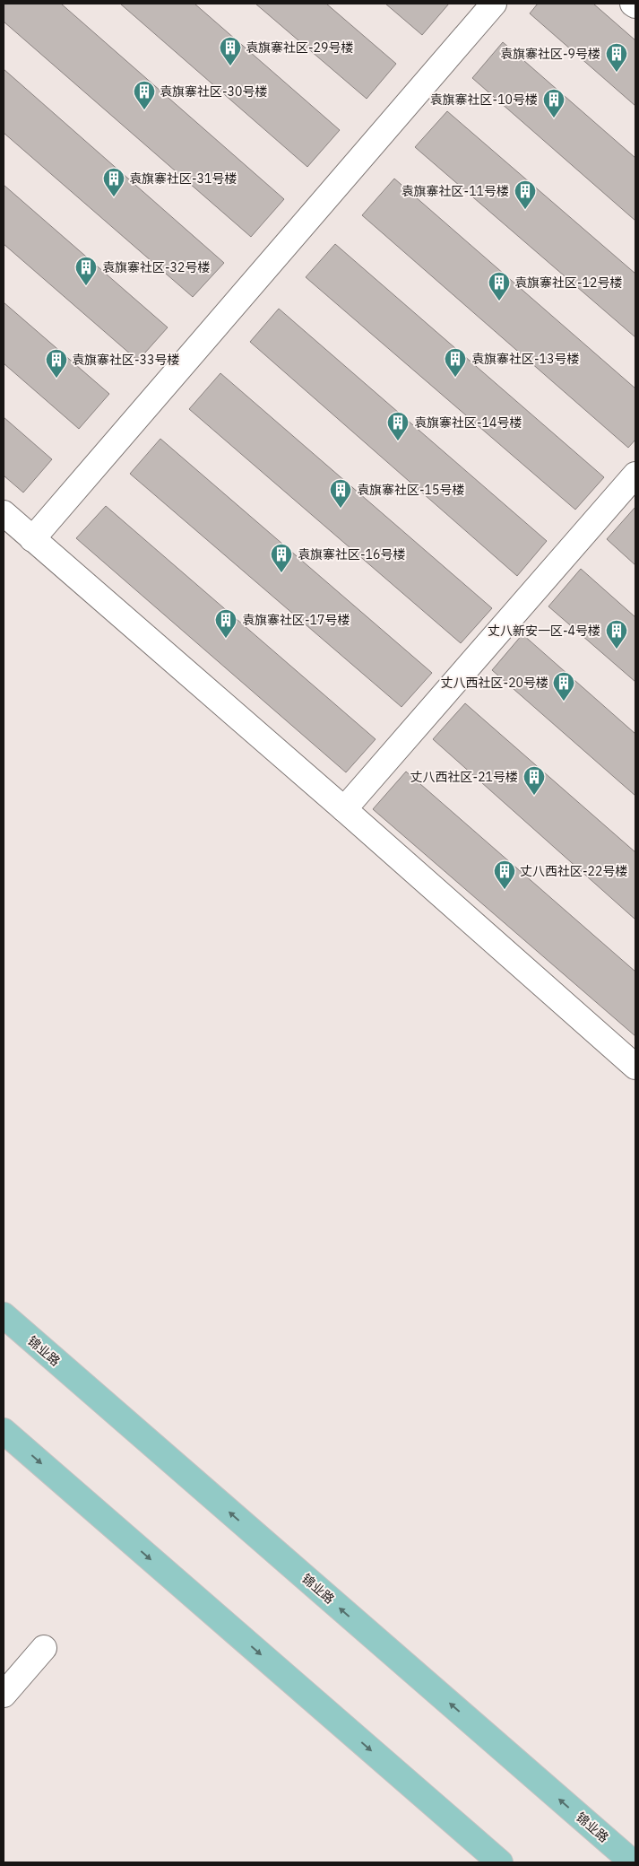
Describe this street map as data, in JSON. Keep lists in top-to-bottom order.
{
  "streets": {
    "main road": ["锦业路"]
  },
  "places": {
    "building": [
      "袁旗寨社区-29号楼",
      "袁旗寨社区-9号楼",
      "袁旗寨社区-30号楼",
      "袁旗寨社区-10号楼",
      "袁旗寨社区-31号楼",
      "袁旗寨社区-11号楼",
      "袁旗寨社区-32号楼",
      "袁旗寨社区-12号楼",
      "袁旗寨社区-13号楼",
      "袁旗寨社区-33号楼",
      "袁旗寨社区-14号楼",
      "袁旗寨社区-15号楼",
      "袁旗寨社区-16号楼",
      "袁旗寨社区-17号楼",
      "丈八新安一区-4号楼",
      "丈八西社区-20号楼",
      "丈八西社区-21号楼",
      "丈八西社区-22号楼"
    ]
  }
}
